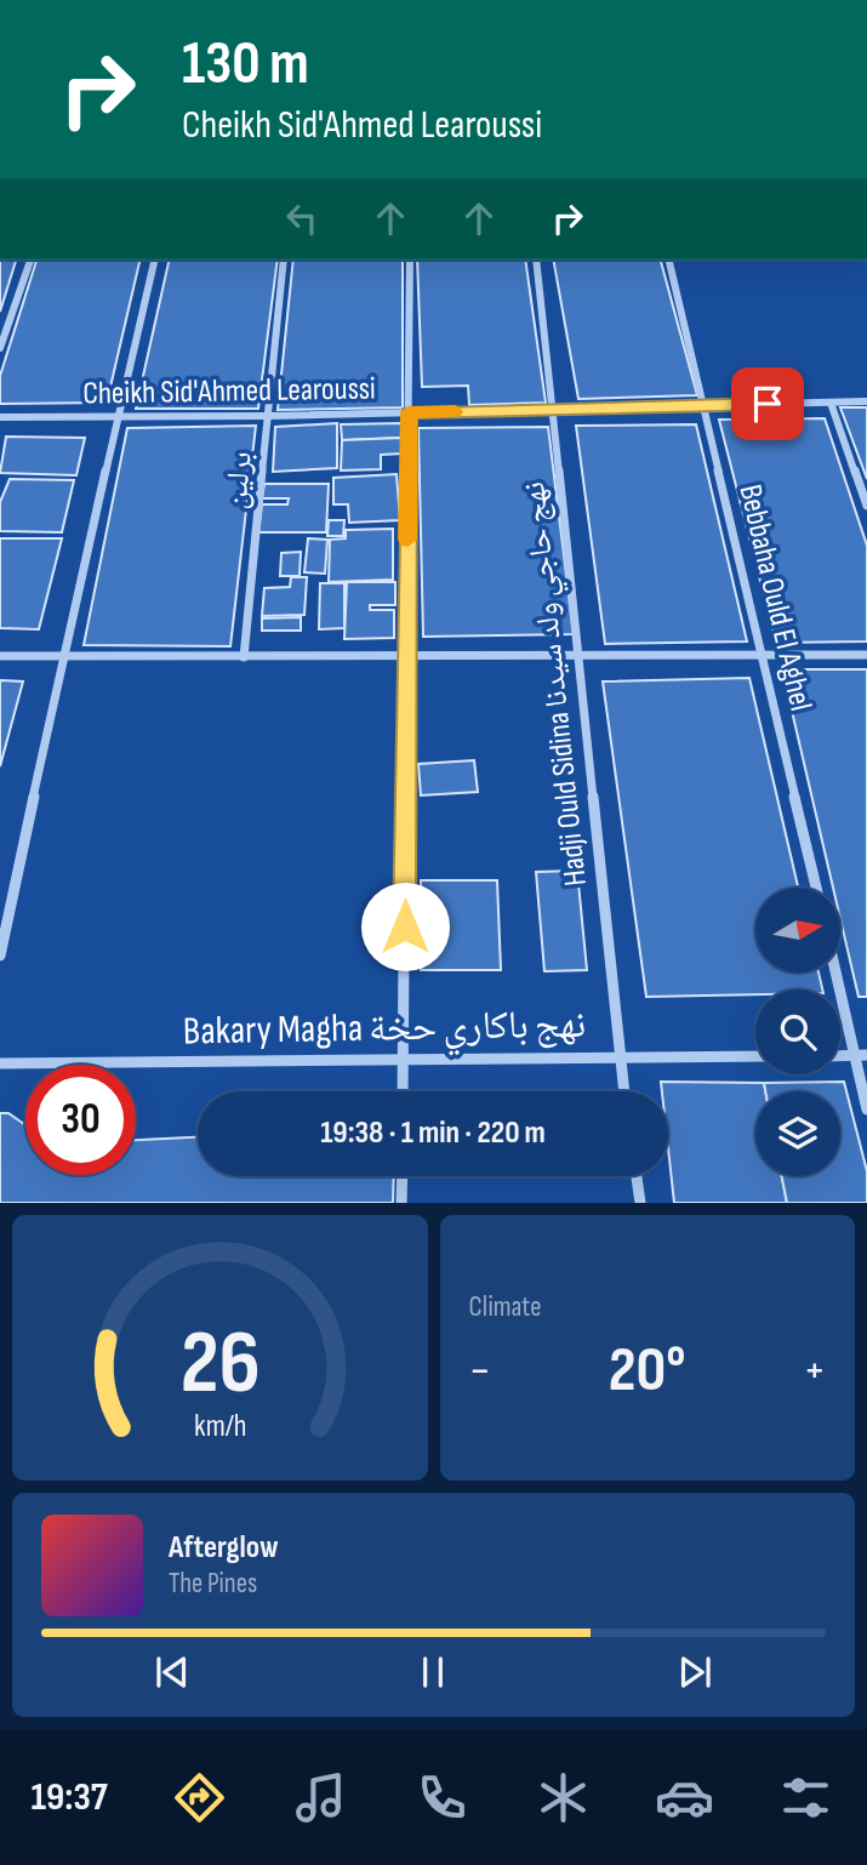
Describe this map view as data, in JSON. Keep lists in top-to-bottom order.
{
  "streets": {
    "street": [
      "Cheikh Sid'Ahmed Learoussi",
      "برلين",
      "Bebbaha Ould El Aghel",
      "Hadji Ould Sidina نهج حاجي ولد سيدنا",
      "Bakary Magha نهج باكاري حخة"
    ]
  },
  "crossings": [
    ["Cheikh Sid'Ahmed Learoussi", "برلين"],
    ["Cheikh Sid'Ahmed Learoussi", "Bebbaha Ould El Aghel"],
    ["Cheikh Sid'Ahmed Learoussi", "Hadji Ould Sidina نهج حاجي ولد سيدنا"],
    ["Hadji Ould Sidina نهج حاجي ولد سيدنا", "Bakary Magha نهج باكاري حخة"]
  ],
  "north": "right",
  "page": {
    "turn": ["130 m", "Cheikh Sid'Ahmed Learoussi"],
    "limit": "30",
    "trip": "19:38 · 1 min · 220 m",
    "tile": "Climate",
    "heat": ["−", "20°", "+"],
    "song": ["Afterglow", "The Pines"],
    "tabs": "19:37",
    "gauge": ["26", "km/h"]
  }
}
